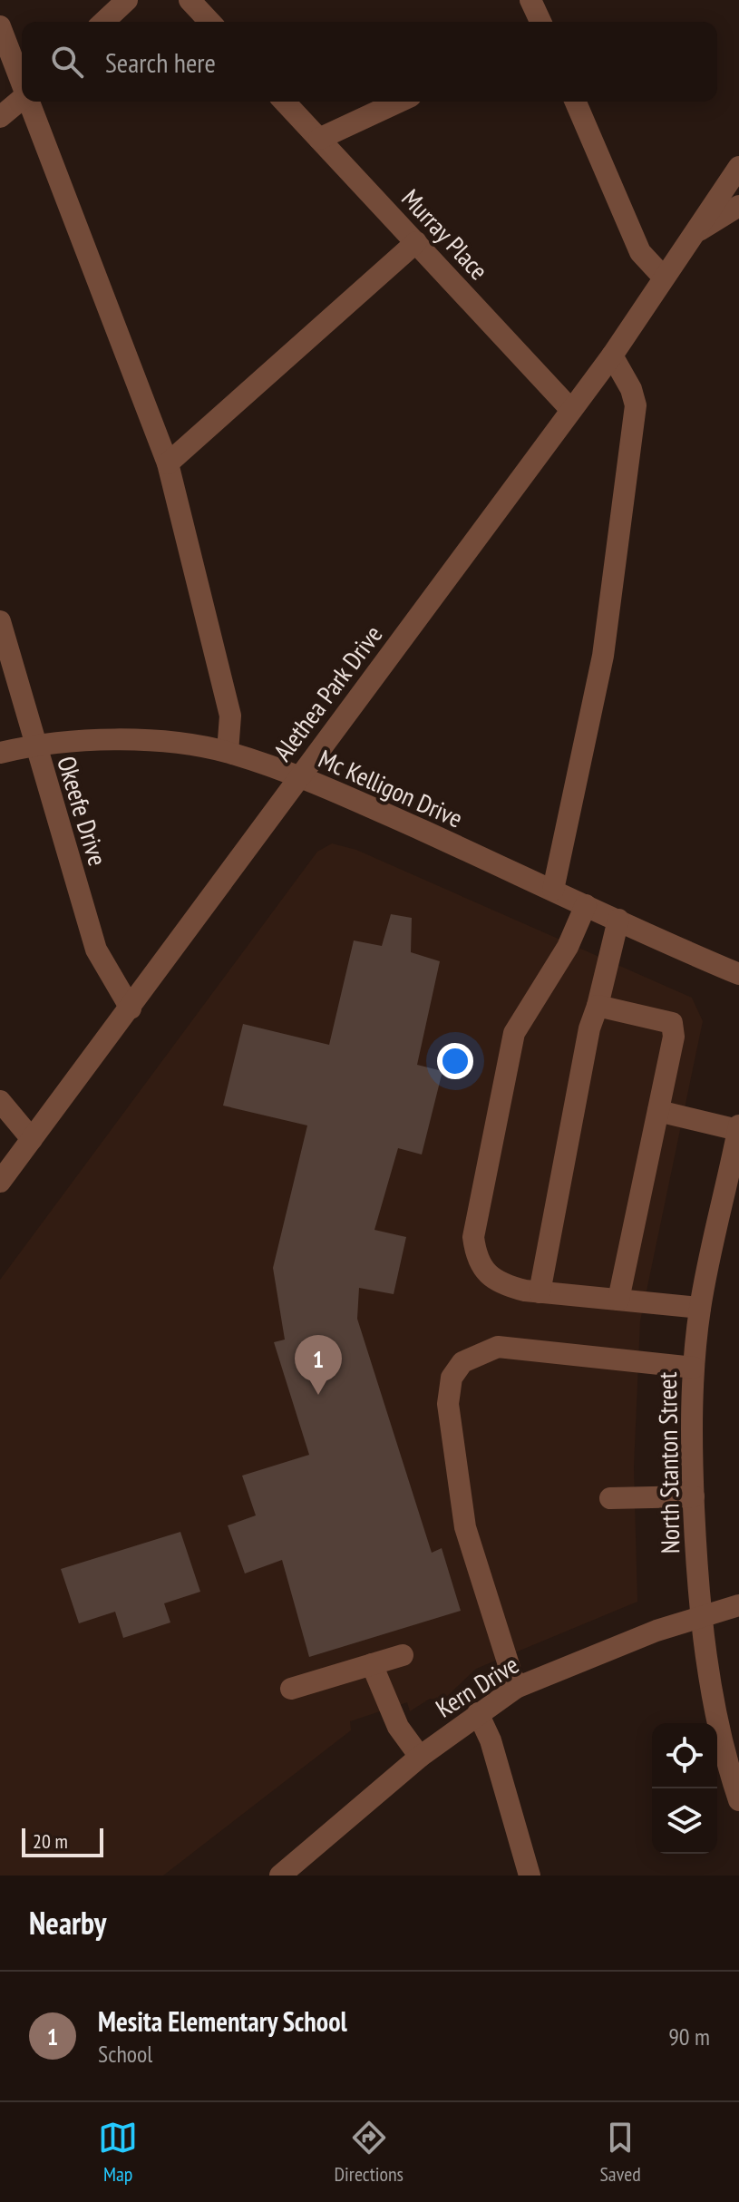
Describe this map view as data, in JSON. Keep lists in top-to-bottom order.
{
  "streets": {
    "street": [
      "Murray Place",
      "Alethea Park Drive",
      "Mc Kelligon Drive",
      "Okeefe Drive",
      "North Stanton Street",
      "Kern Drive"
    ]
  },
  "crossings": [
    ["Murray Place", "Alethea Park Drive"],
    ["Alethea Park Drive", "Mc Kelligon Drive"],
    ["Alethea Park Drive", "Okeefe Drive"],
    ["Mc Kelligon Drive", "Okeefe Drive"],
    ["North Stanton Street", "Kern Drive"]
  ],
  "scale_bar": "20 m",
  "page": {
    "search": "Search here",
    "pins": "1",
    "scale": "20 m",
    "heading": "Nearby",
    "list": [
      {
        "mark": "1",
        "name": "Mesita Elementary School",
        "note": "School",
        "value": "90 m"
      }
    ],
    "nav": ["Map", "Directions", "Saved"]
  }
}
